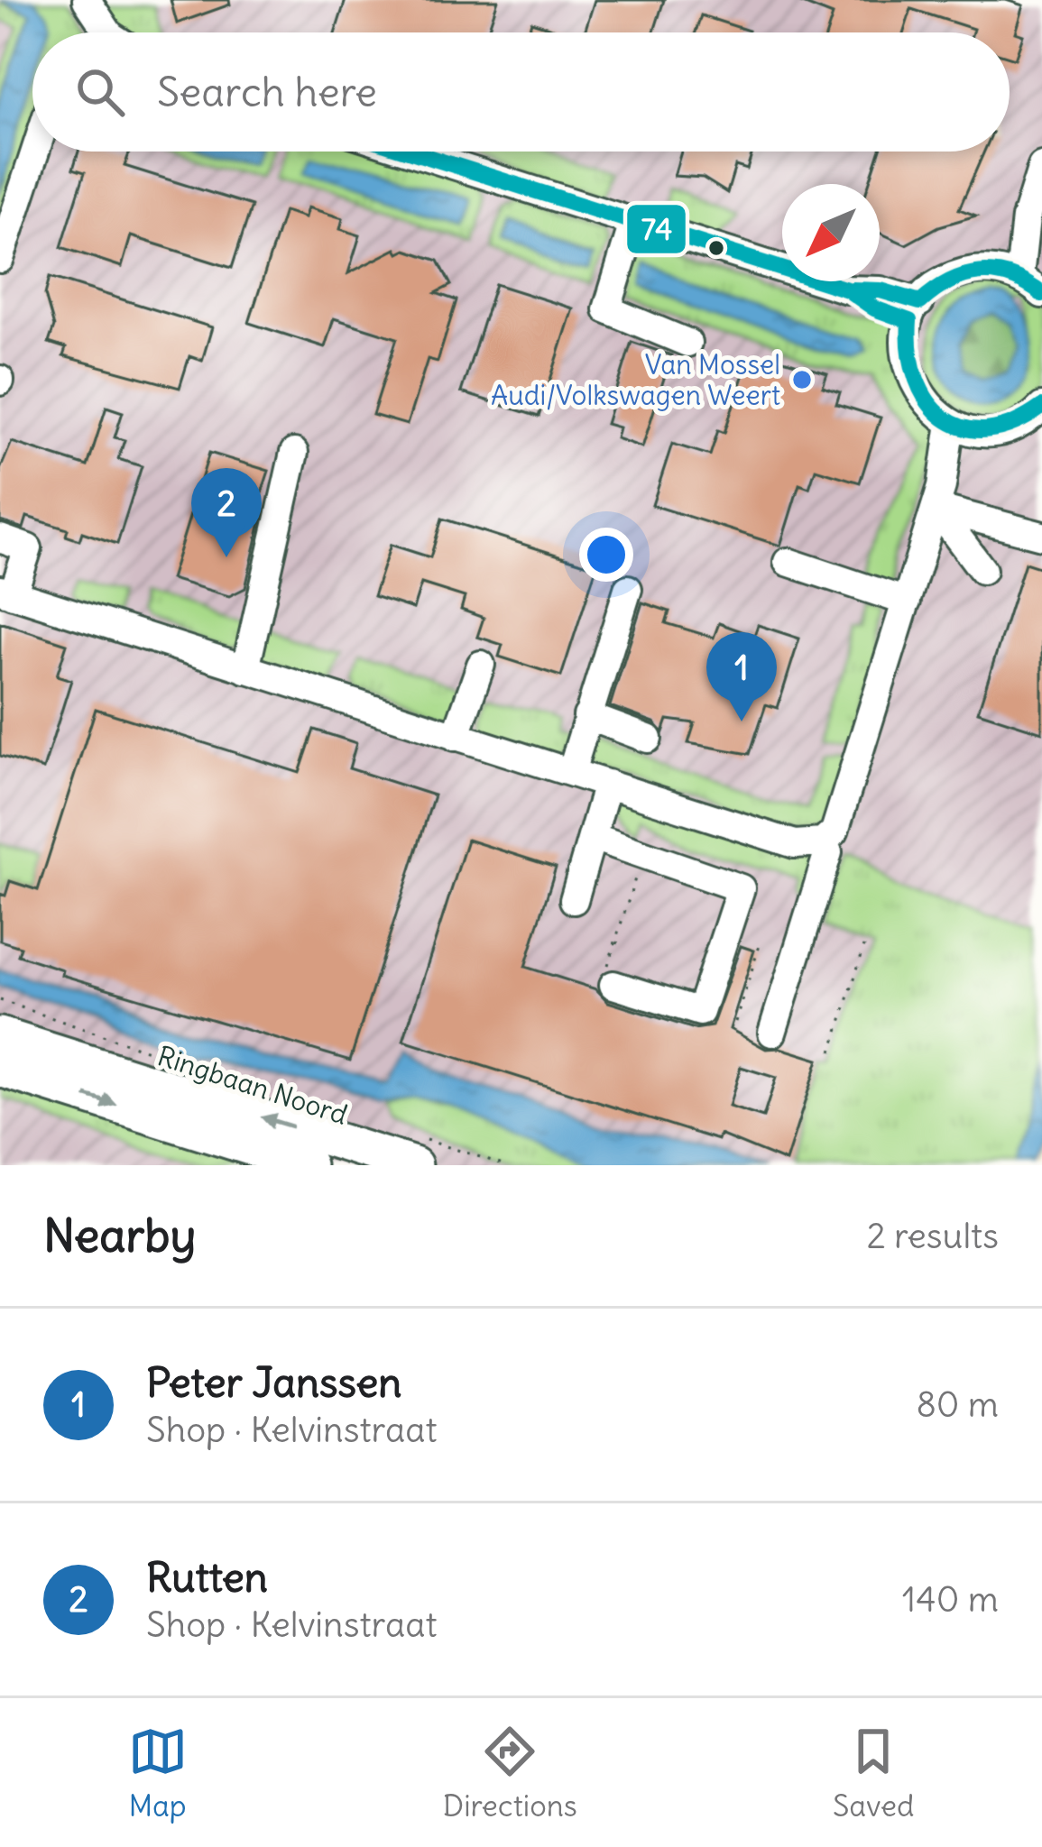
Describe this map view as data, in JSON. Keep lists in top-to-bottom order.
{
  "streets": {
    "main road": ["Ringbaan Noord"]
  },
  "places": ["Van Mossel Audi/Volkswagen Weert"],
  "lines": ["transit line 74"],
  "north": "bottom left",
  "page": {
    "search": "Search here",
    "pins": ["2", "1"],
    "heading": ["Nearby", "2 results"],
    "list": [
      {
        "mark": "1",
        "name": "Peter Janssen",
        "note": "Shop · Kelvinstraat",
        "value": "80 m"
      },
      {
        "mark": "2",
        "name": "Rutten",
        "note": "Shop · Kelvinstraat",
        "value": "140 m"
      }
    ],
    "nav": ["Map", "Directions", "Saved"]
  }
}
